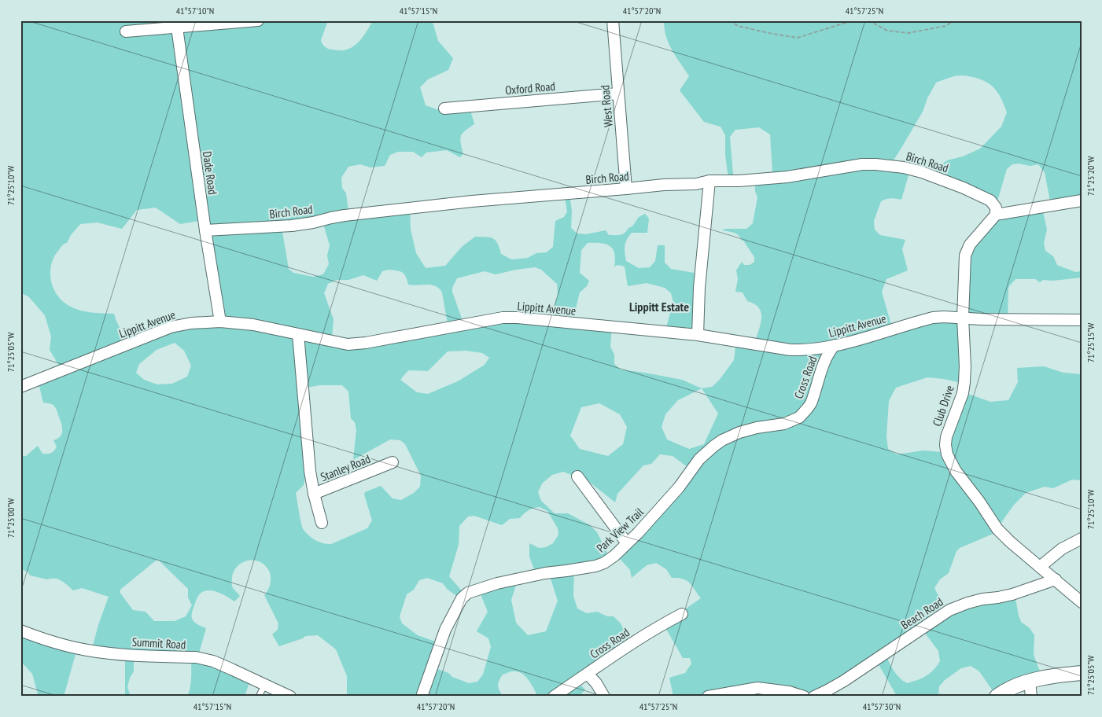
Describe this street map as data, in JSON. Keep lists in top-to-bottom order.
{
  "streets": {
    "street": [
      "Oxford Road",
      "West Road",
      "Birch Road",
      "Dade Road",
      "Lippitt Avenue",
      "Cross Road",
      "Club Drive",
      "Stanley Road",
      "Park View Trail",
      "Beach Road",
      "Summit Road"
    ]
  },
  "crossings": [
    ["Oxford Road", "West Road"],
    ["West Road", "Birch Road"],
    ["Birch Road", "Dade Road"],
    ["Birch Road", "Club Drive"],
    ["Dade Road", "Lippitt Avenue"],
    ["Lippitt Avenue", "Cross Road"],
    ["Lippitt Avenue", "Club Drive"],
    ["Cross Road", "Park View Trail"],
    ["Club Drive", "Beach Road"]
  ],
  "districts": ["Lippitt Estate"],
  "coordinates": [
    "41°57'10\"N",
    "41°57'15\"N",
    "41°57'20\"N",
    "41°57'25\"N",
    "71°25'20\"W",
    "71°25'10\"W",
    "71°25'15\"W",
    "71°25'05\"W",
    "71°25'00\"W",
    "41°57'30\"N"
  ]
}
